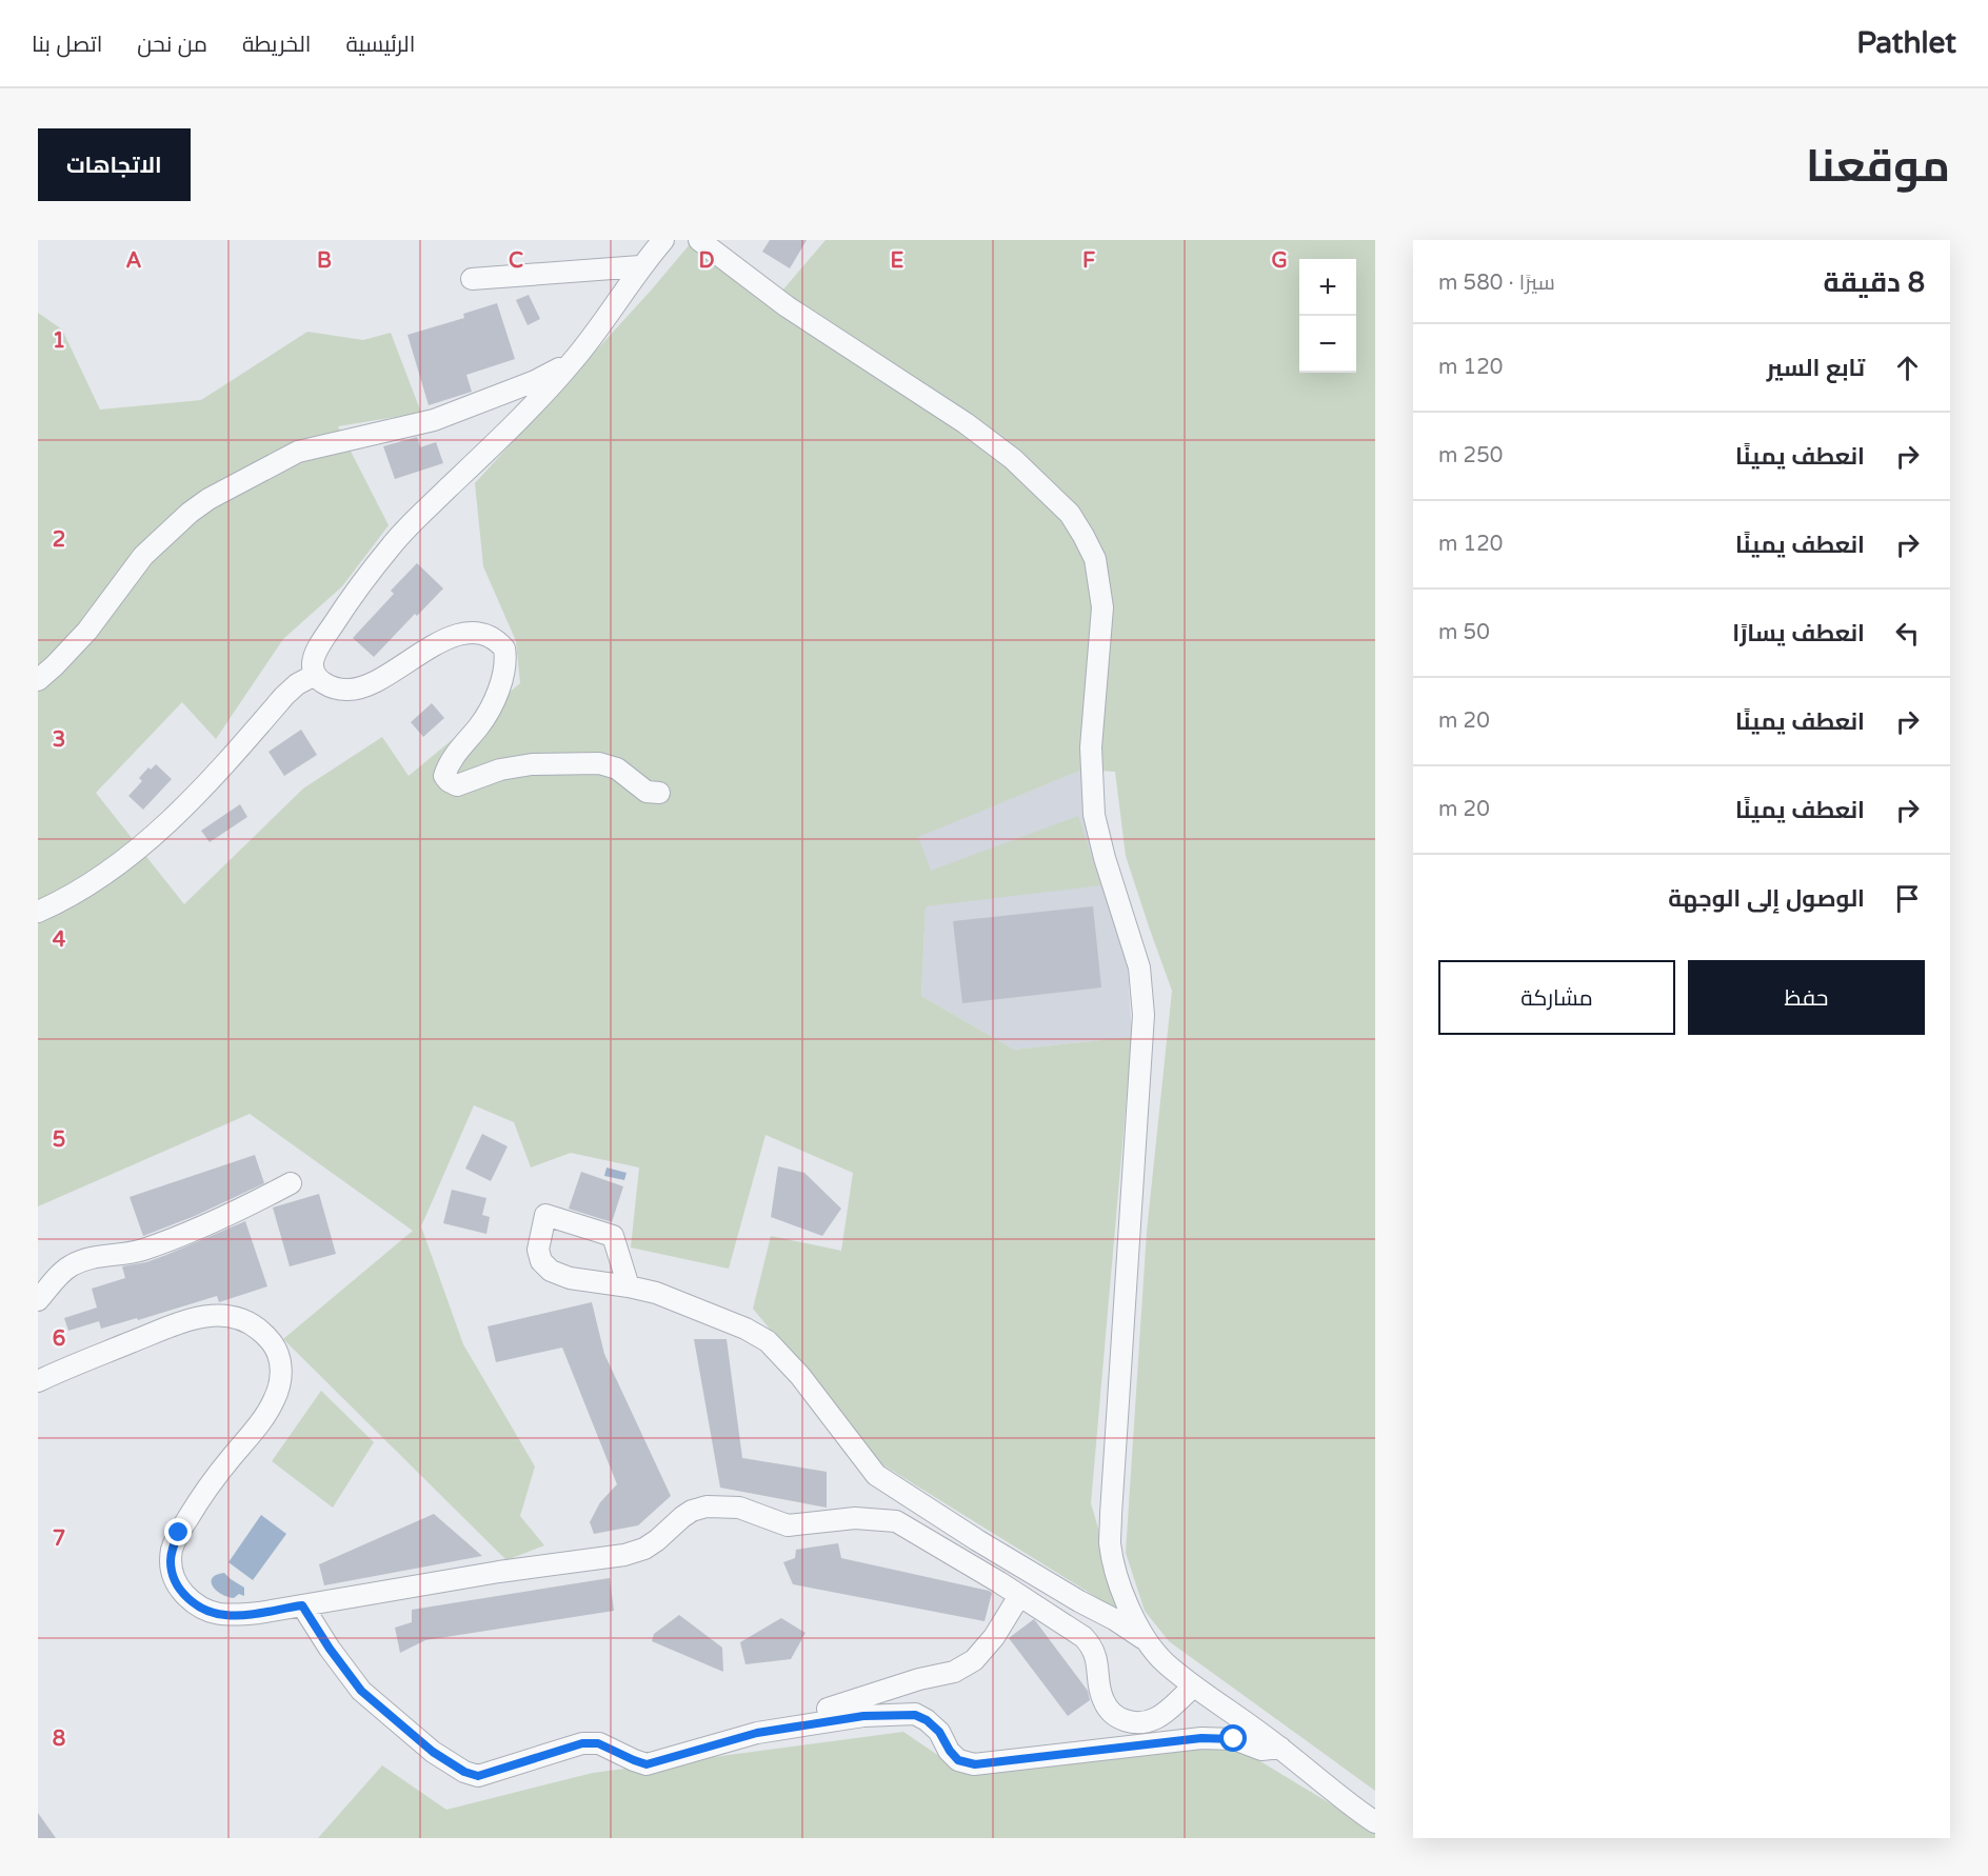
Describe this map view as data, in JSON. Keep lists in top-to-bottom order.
{
  "page": {
    "header": "Pathlet",
    "nav": [
      "الرئيسية",
      "الخريطة",
      "من نحن",
      "اتصل بنا"
    ],
    "title": "موقعنا",
    "buttons": [
      "الاتجاهات",
      ["حفظ", "مشاركة"]
    ],
    "heading": ["8 دقيقة", "سيرًا · 580 m"],
    "map_buttons": ["+", "−"],
    "list": [
      ["تابع السير", "120 m"],
      ["انعطف يمينًا", "250 m"],
      ["انعطف يمينًا", "120 m"],
      ["انعطف يسارًا", "50 m"],
      ["انعطف يمينًا", "20 m"],
      ["انعطف يمينًا", "20 m"],
      "الوصول إلى الوجهة"
    ]
  },
  "grid": {
    "columns": [
      "A",
      "B",
      "C",
      "D",
      "E",
      "F",
      "G"
    ],
    "rows": [
      "1",
      "2",
      "3",
      "4",
      "5",
      "6",
      "7",
      "8"
    ]
  }
}
